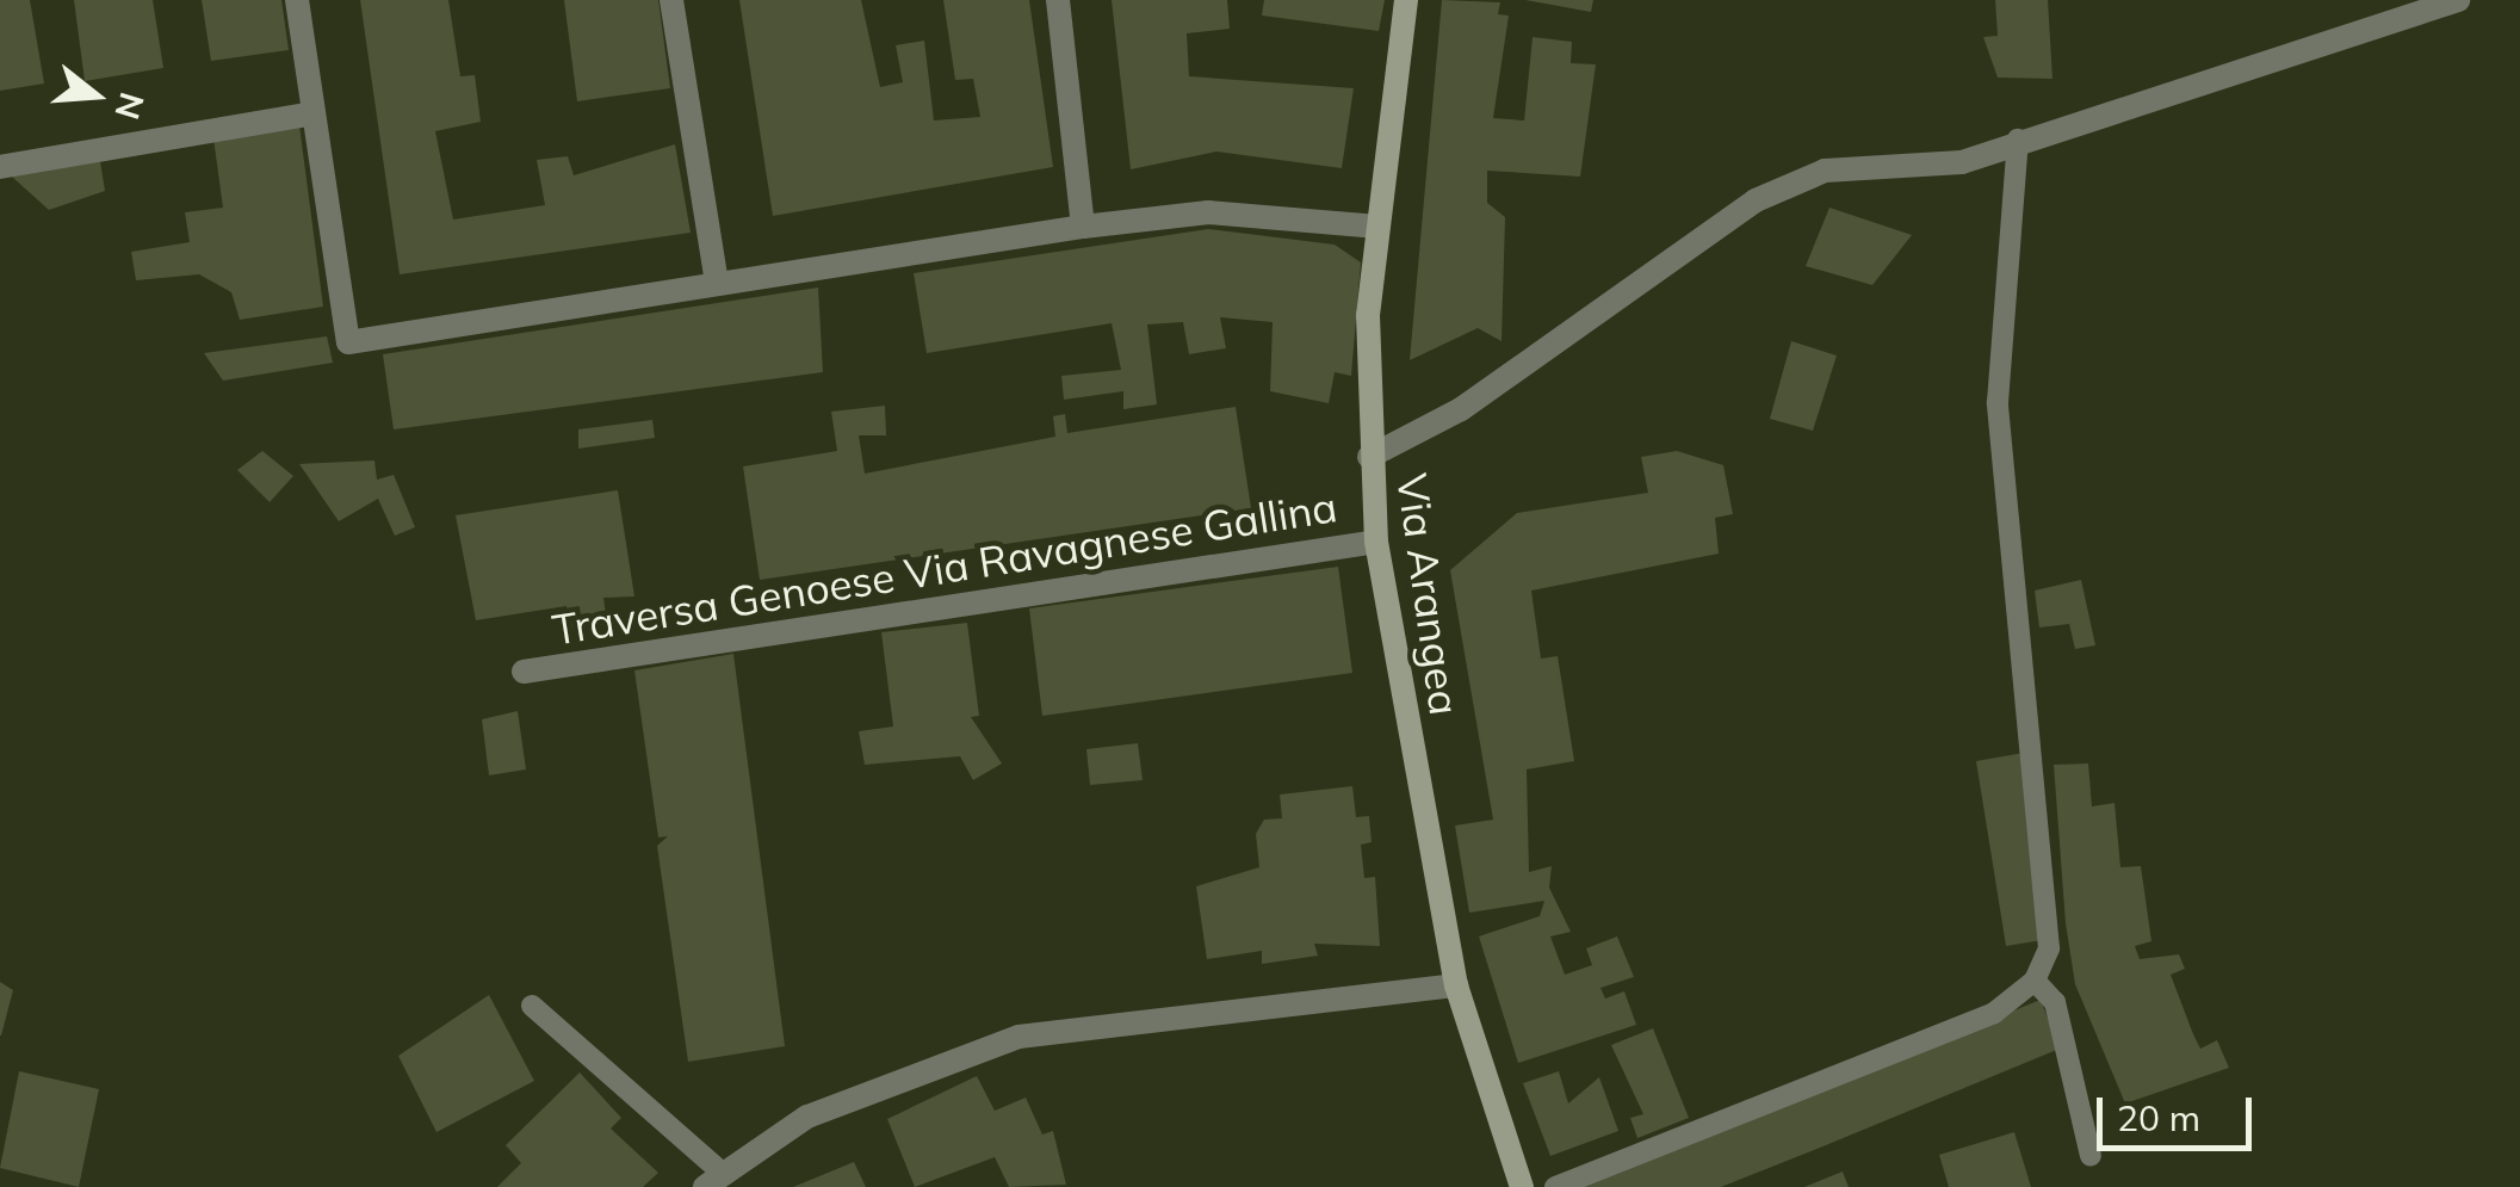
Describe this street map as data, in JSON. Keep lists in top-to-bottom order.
{
  "streets": {
    "street": ["Traversa Genoese Via Ravagnese Gallina", "Via Arangea"]
  },
  "crossings": [
    ["Traversa Genoese Via Ravagnese Gallina", "Via Arangea"]
  ],
  "scale_bar": "20 m",
  "north": "right"
}
